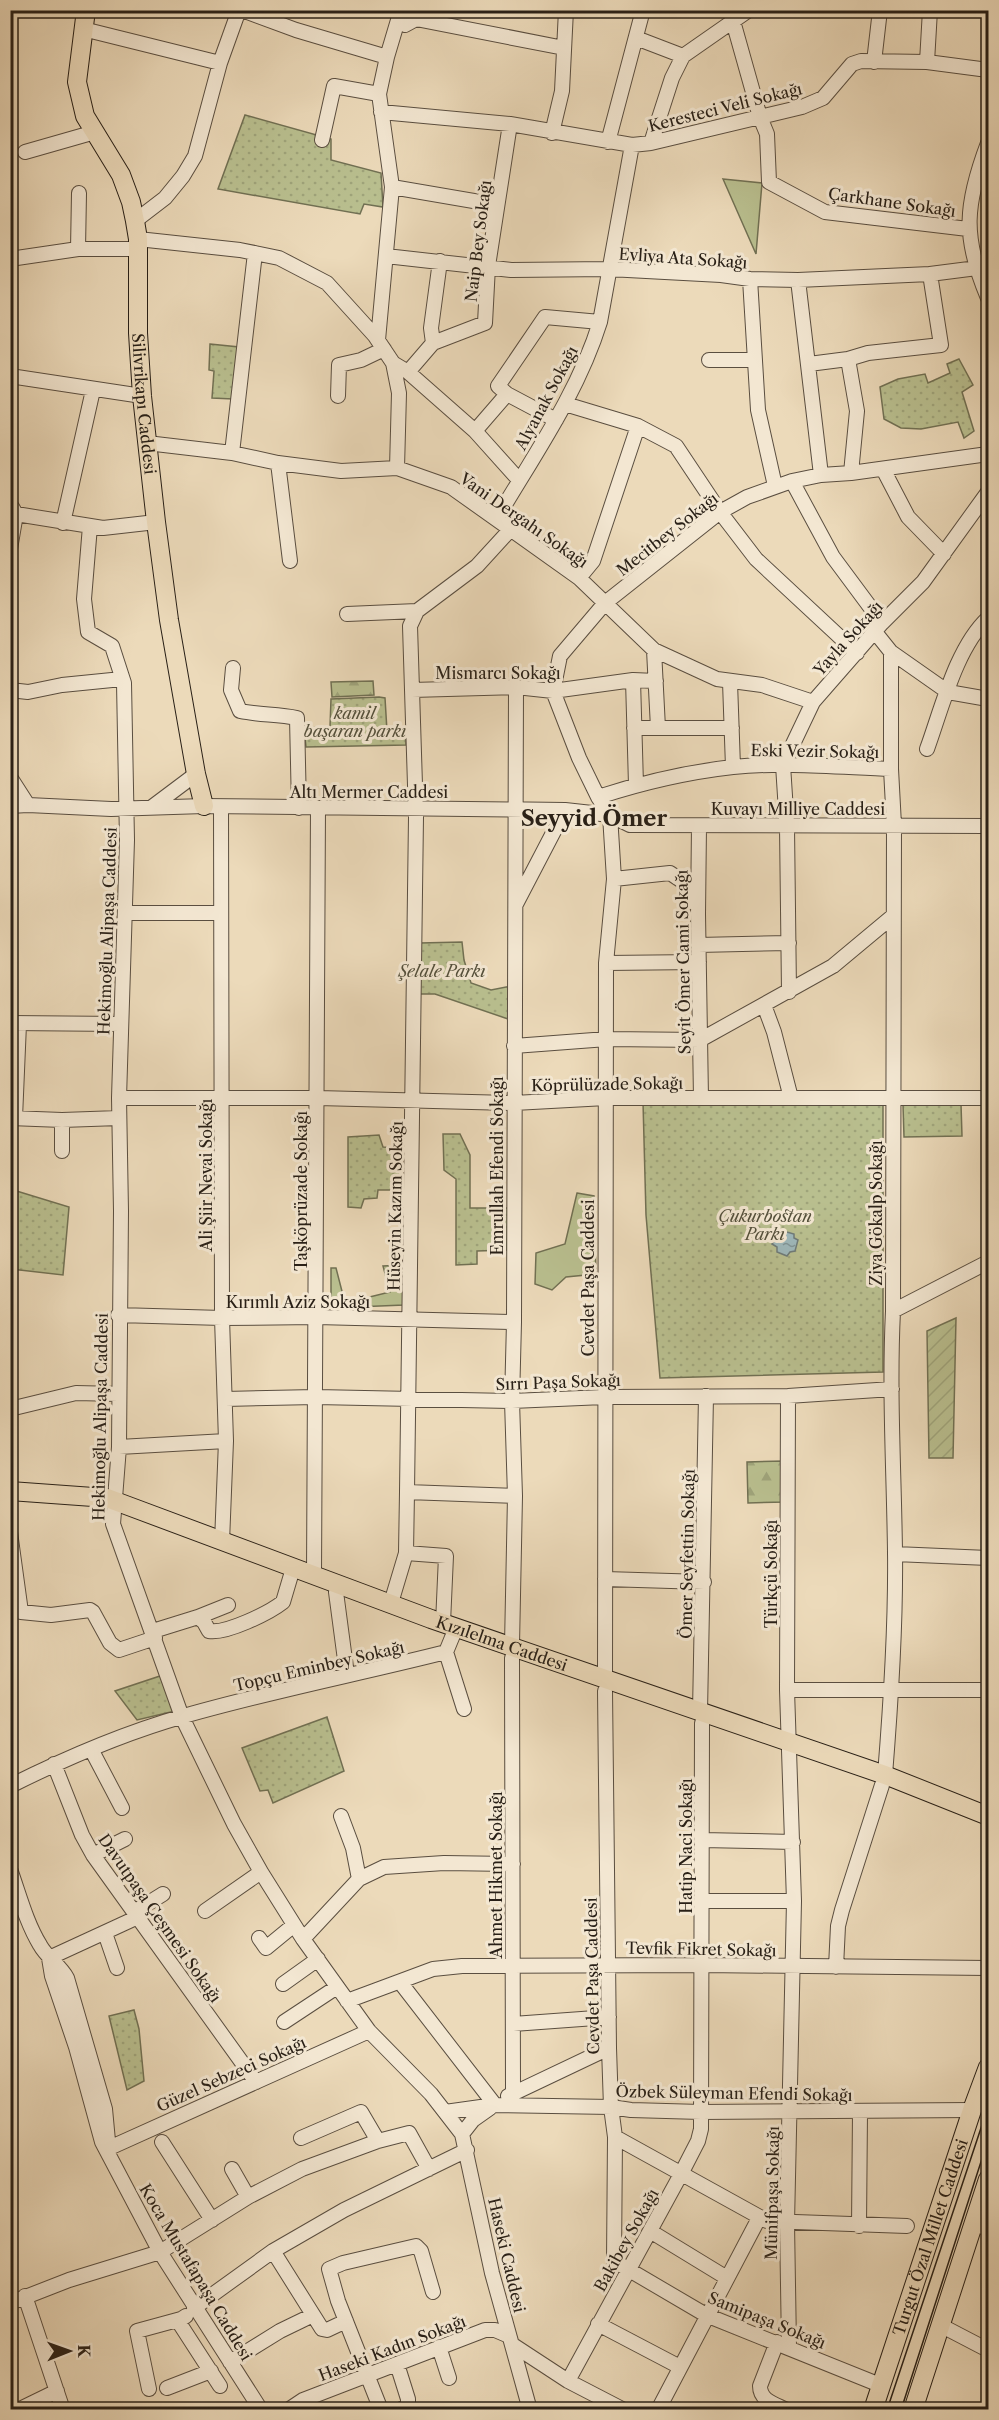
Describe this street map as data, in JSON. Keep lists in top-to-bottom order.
{
  "streets": {
    "main road": ["Silivrikapı Caddesi", "Kızılelma Caddesi", "Turgut Özal Millet Caddesi"],
    "street": [
      "Keresteci Veli Sokağı",
      "Çarkhane Sokağı",
      "Naip Bey Sokağı",
      "Evliya Ata Sokağı",
      "Alyanak Sokağı",
      "Vani Dergahı Sokağı",
      "Meсitbey Sokağı",
      "Yayla Sokağı",
      "Mismarcı Sokağı",
      "Eski Vezir Sokağı",
      "Altı Mermer Caddesi",
      "Kuvayı Milliye Caddesi",
      "Hekimoğlu Alipaşa Caddesi",
      "Seyit Ömer Cami Sokağı",
      "Köprülüzade Sokağı",
      "Emrullah Efendi Sokağı",
      "Ali Şiir Nevai Sokağı",
      "Taşköprüzade Sokağı",
      "Hüseyin Kazım Sokağı",
      "Ziya Gökalp Sokağı",
      "Cevdet Paşa Caddesi",
      "Kırımlı Aziz Sokağı",
      "Sırrı Paşa Sokağı",
      "Ömer Seyfettin Sokağı",
      "Türkçü Sokağı",
      "Topçu Eminbey Sokağı",
      "Hatip Naci Sokağı",
      "Ahmet Hikmet Sokağı",
      "Davutpaşa Çeşmesi Sokağı",
      "Tevfik Fikret Sokağı",
      "Güzel Sebzeci Sokağı",
      "Özbek Süleyman Efendi Sokağı",
      "Münifpaşa Sokağı",
      "Bakibey Sokağı",
      "Haseki Caddesi",
      "Koca Mustafapaşa Caddesi",
      "Samipaşa Sokağı",
      "Haseki Kadın Sokağı"
    ]
  },
  "crossings": [
    ["Keresteci Veli Sokağı", "Çarkhane Sokağı"],
    ["Keresteci Veli Sokağı", "Naip Bey Sokağı"],
    ["Keresteci Veli Sokağı", "Alyanak Sokağı"],
    ["Naip Bey Sokağı", "Evliya Ata Sokağı"],
    ["Evliya Ata Sokağı", "Alyanak Sokağı"],
    ["Alyanak Sokağı", "Vani Dergahı Sokağı"],
    ["Silivrikapı Caddesi", "Vani Dergahı Sokağı"],
    ["Silivrikapı Caddesi", "Altı Mermer Caddesi"],
    ["Silivrikapı Caddesi", "Ali Şiir Nevai Sokağı"],
    ["Vani Dergahı Sokağı", "Meсitbey Sokağı"],
    ["Vani Dergahı Sokağı", "Yayla Sokağı"],
    ["Meсitbey Sokağı", "Mismarcı Sokağı"],
    ["Yayla Sokağı", "Eski Vezir Sokağı"],
    ["Yayla Sokağı", "Kuvayı Milliye Caddesi"],
    ["Mismarcı Sokağı", "Emrullah Efendi Sokağı"],
    ["Mismarcı Sokağı", "Hüseyin Kazım Sokağı"],
    ["Eski Vezir Sokağı", "Ziya Gökalp Sokağı"],
    ["Altı Mermer Caddesi", "Kuvayı Milliye Caddesi"],
    ["Altı Mermer Caddesi", "Hekimoğlu Alipaşa Caddesi"],
    ["Altı Mermer Caddesi", "Emrullah Efendi Sokağı"],
    ["Altı Mermer Caddesi", "Ali Şiir Nevai Sokağı"],
    ["Altı Mermer Caddesi", "Taşköprüzade Sokağı"],
    ["Altı Mermer Caddesi", "Hüseyin Kazım Sokağı"],
    ["Altı Mermer Caddesi", "Cevdet Paşa Caddesi"],
    ["Kuvayı Milliye Caddesi", "Seyit Ömer Cami Sokağı"],
    ["Kuvayı Milliye Caddesi", "Ziya Gökalp Sokağı"],
    ["Kuvayı Milliye Caddesi", "Cevdet Paşa Caddesi"],
    ["Hekimoğlu Alipaşa Caddesi", "Köprülüzade Sokağı"],
    ["Hekimoğlu Alipaşa Caddesi", "Kırımlı Aziz Sokağı"],
    ["Hekimoğlu Alipaşa Caddesi", "Kızılelma Caddesi"],
    ["Hekimoğlu Alipaşa Caddesi", "Topçu Eminbey Sokağı"],
    ["Hekimoğlu Alipaşa Caddesi", "Tevfik Fikret Sokağı"],
    ["Hekimoğlu Alipaşa Caddesi", "Güzel Sebzeci Sokağı"],
    ["Hekimoğlu Alipaşa Caddesi", "Özbek Süleyman Efendi Sokağı"],
    ["Hekimoğlu Alipaşa Caddesi", "Haseki Caddesi"],
    ["Seyit Ömer Cami Sokağı", "Köprülüzade Sokağı"],
    ["Köprülüzade Sokağı", "Emrullah Efendi Sokağı"],
    ["Köprülüzade Sokağı", "Ali Şiir Nevai Sokağı"],
    ["Köprülüzade Sokağı", "Taşköprüzade Sokağı"],
    ["Köprülüzade Sokağı", "Hüseyin Kazım Sokağı"],
    ["Köprülüzade Sokağı", "Ziya Gökalp Sokağı"],
    ["Köprülüzade Sokağı", "Cevdet Paşa Caddesi"],
    ["Emrullah Efendi Sokağı", "Kırımlı Aziz Sokağı"],
    ["Emrullah Efendi Sokağı", "Sırrı Paşa Sokağı"],
    ["Emrullah Efendi Sokağı", "Kızılelma Caddesi"],
    ["Emrullah Efendi Sokağı", "Ahmet Hikmet Sokağı"],
    ["Ali Şiir Nevai Sokağı", "Kırımlı Aziz Sokağı"],
    ["Ali Şiir Nevai Sokağı", "Sırrı Paşa Sokağı"],
    ["Ali Şiir Nevai Sokağı", "Kızılelma Caddesi"],
    ["Taşköprüzade Sokağı", "Kırımlı Aziz Sokağı"],
    ["Taşköprüzade Sokağı", "Sırrı Paşa Sokağı"],
    ["Taşköprüzade Sokağı", "Kızılelma Caddesi"],
    ["Hüseyin Kazım Sokağı", "Kırımlı Aziz Sokağı"],
    ["Hüseyin Kazım Sokağı", "Sırrı Paşa Sokağı"],
    ["Hüseyin Kazım Sokağı", "Kızılelma Caddesi"],
    ["Ziya Gökalp Sokağı", "Sırrı Paşa Sokağı"],
    ["Ziya Gökalp Sokağı", "Kızılelma Caddesi"],
    ["Ziya Gökalp Sokağı", "Tevfik Fikret Sokağı"],
    ["Cevdet Paşa Caddesi", "Sırrı Paşa Sokağı"],
    ["Cevdet Paşa Caddesi", "Kızılelma Caddesi"],
    ["Cevdet Paşa Caddesi", "Tevfik Fikret Sokağı"],
    ["Cevdet Paşa Caddesi", "Özbek Süleyman Efendi Sokağı"],
    ["Cevdet Paşa Caddesi", "Samipaşa Sokağı"],
    ["Sırrı Paşa Sokağı", "Ömer Seyfettin Sokağı"],
    ["Sırrı Paşa Sokağı", "Türkçü Sokağı"],
    ["Ömer Seyfettin Sokağı", "Kızılelma Caddesi"],
    ["Ömer Seyfettin Sokağı", "Hatip Naci Sokağı"],
    ["Türkçü Sokağı", "Kızılelma Caddesi"],
    ["Türkçü Sokağı", "Münifpaşa Sokağı"],
    ["Kızılelma Caddesi", "Topçu Eminbey Sokağı"],
    ["Kızılelma Caddesi", "Hatip Naci Sokağı"],
    ["Kızılelma Caddesi", "Ahmet Hikmet Sokağı"],
    ["Kızılelma Caddesi", "Münifpaşa Sokağı"],
    ["Topçu Eminbey Sokağı", "Davutpaşa Çeşmesi Sokağı"],
    ["Hatip Naci Sokağı", "Tevfik Fikret Sokağı"],
    ["Hatip Naci Sokağı", "Özbek Süleyman Efendi Sokağı"],
    ["Hatip Naci Sokağı", "Bakibey Sokağı"],
    ["Ahmet Hikmet Sokağı", "Tevfik Fikret Sokağı"],
    ["Davutpaşa Çeşmesi Sokağı", "Güzel Sebzeci Sokağı"],
    ["Tevfik Fikret Sokağı", "Münifpaşa Sokağı"],
    ["Güzel Sebzeci Sokağı", "Koca Mustafapaşa Caddesi"],
    ["Özbek Süleyman Efendi Sokağı", "Münifpaşa Sokağı"],
    ["Özbek Süleyman Efendi Sokağı", "Turgut Özal Millet Caddesi"],
    ["Özbek Süleyman Efendi Sokağı", "Bakibey Sokağı"],
    ["Özbek Süleyman Efendi Sokağı", "Haseki Caddesi"],
    ["Münifpaşa Sokağı", "Samipaşa Sokağı"],
    ["Turgut Özal Millet Caddesi", "Samipaşa Sokağı"],
    ["Bakibey Sokağı", "Samipaşa Sokağı"],
    ["Haseki Caddesi", "Haseki Kadın Sokağı"]
  ],
  "districts": ["Seyyid Ömer"],
  "parks": ["kamil başaran parkı", "Şelale Parkı", "Çukurbostan Parkı"],
  "north": "right"
}
